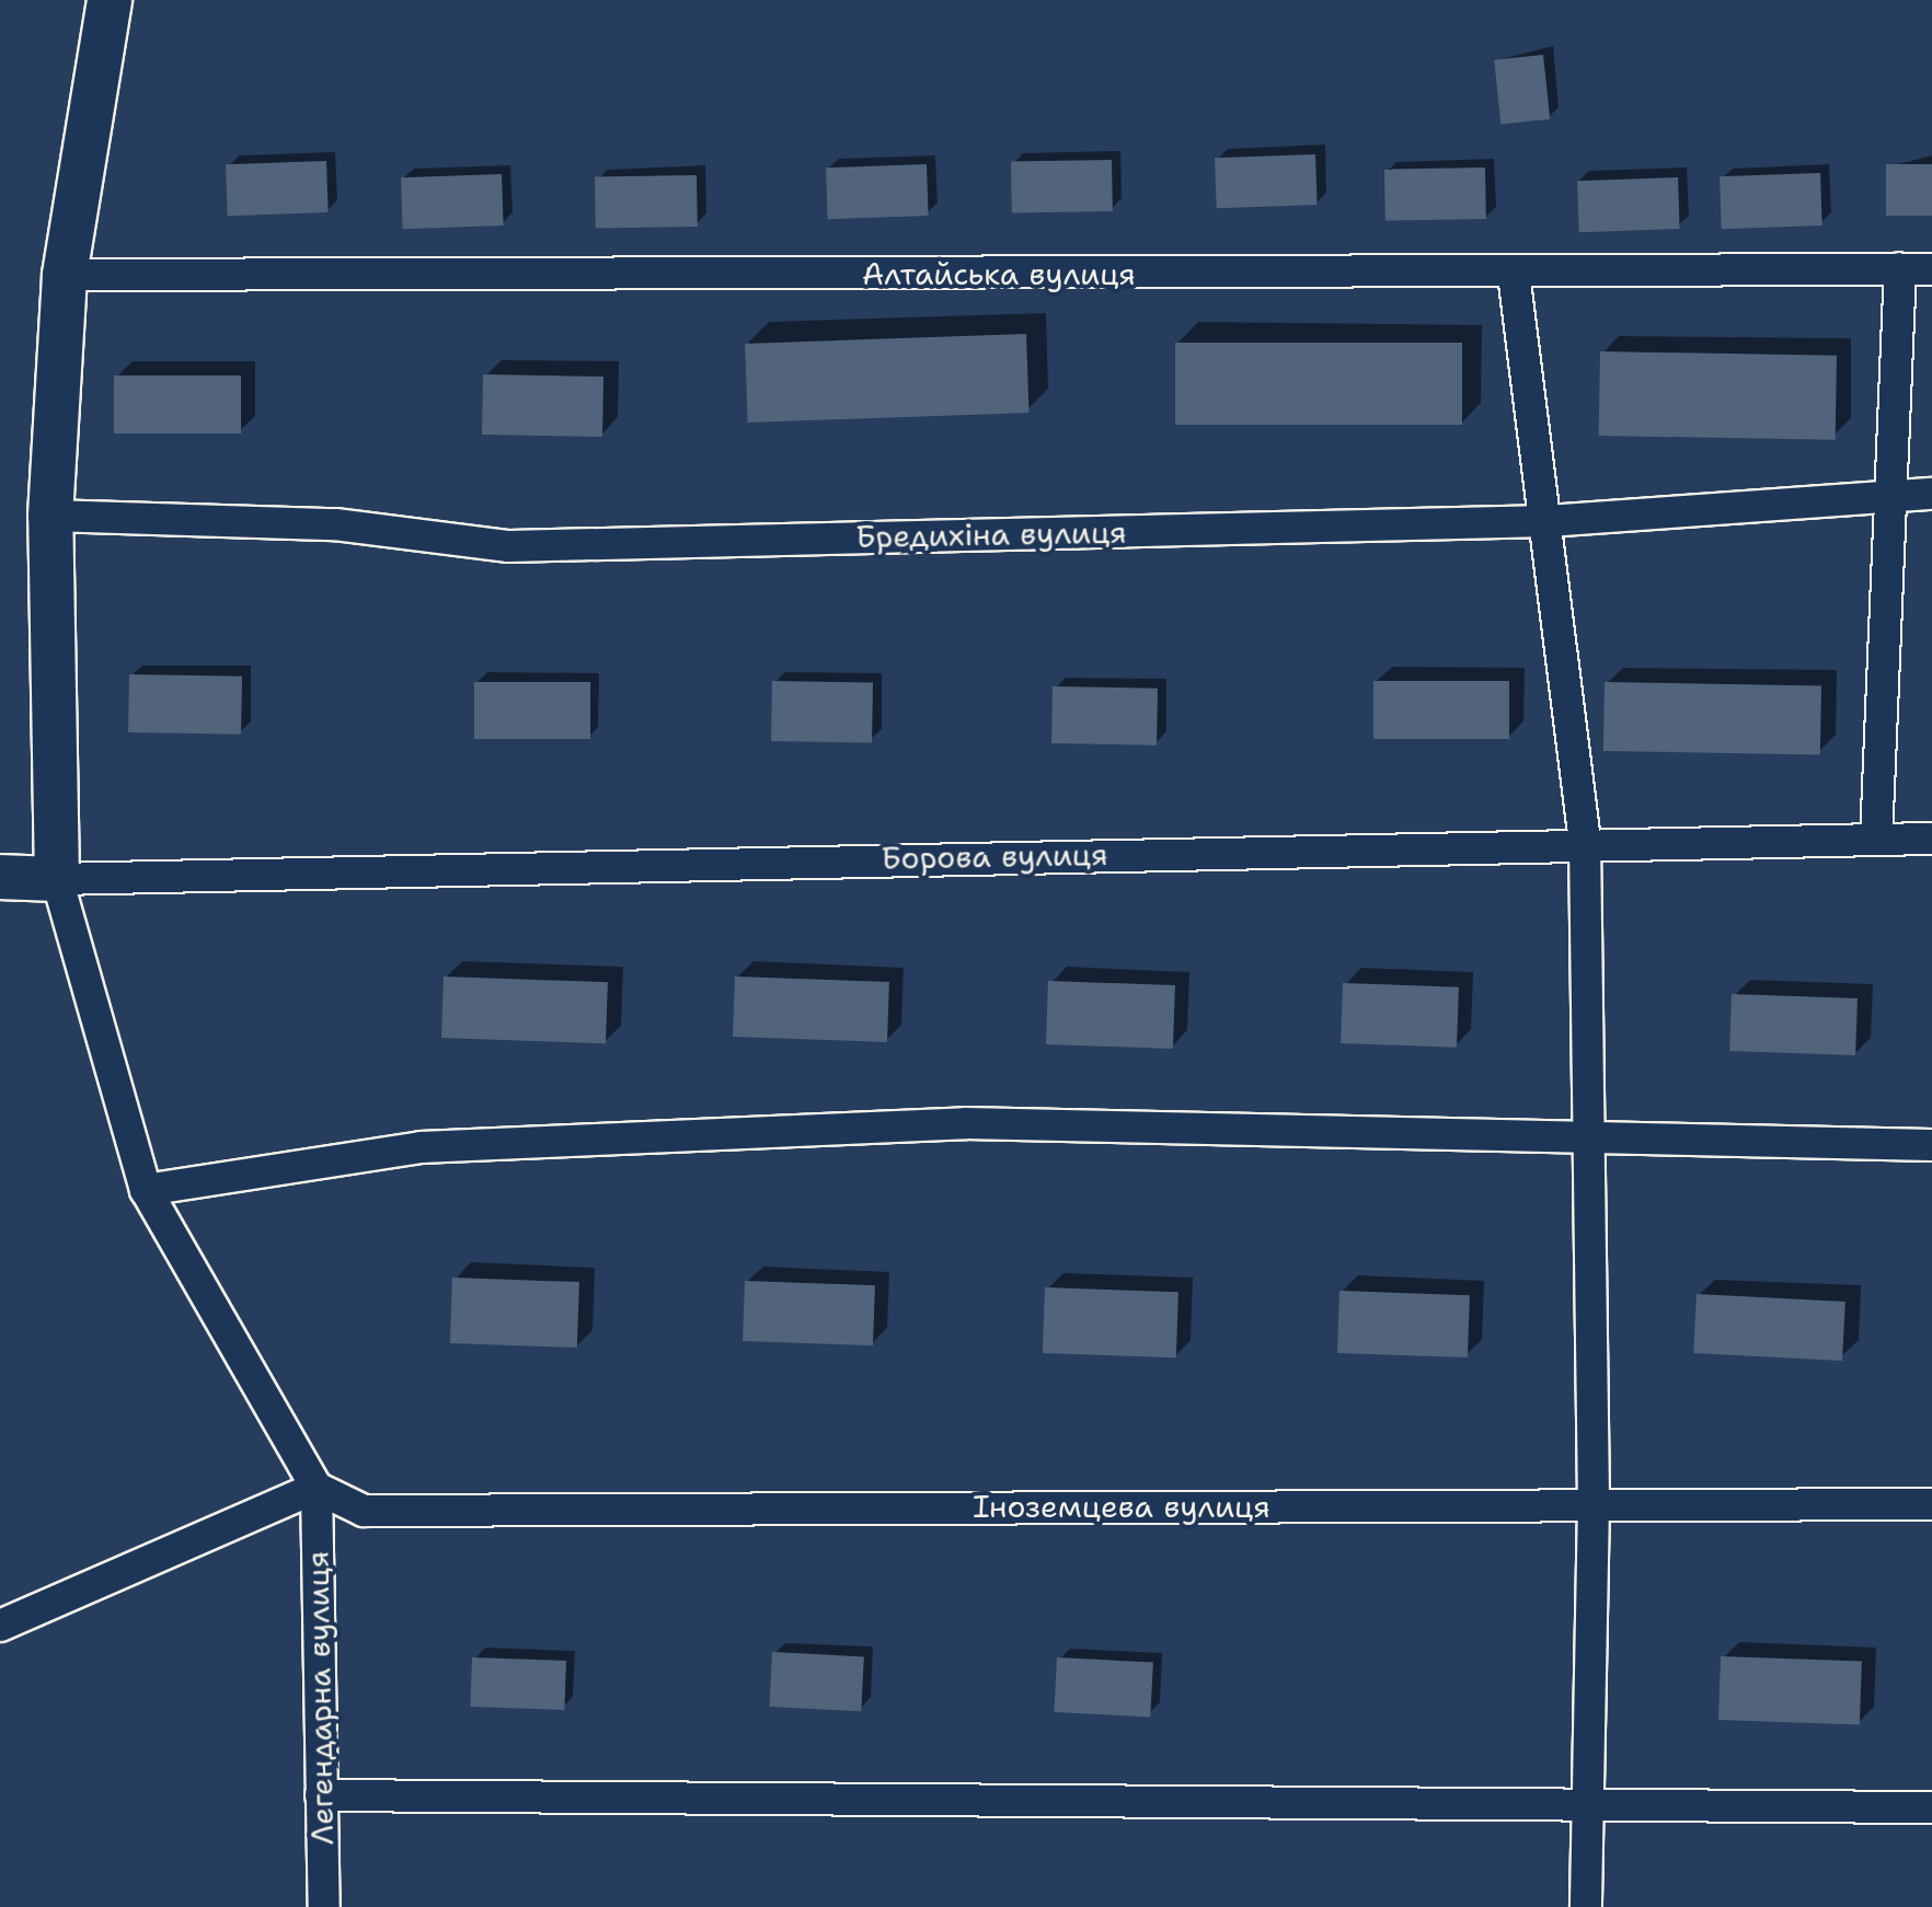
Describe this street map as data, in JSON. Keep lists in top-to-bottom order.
{
  "streets": {
    "street": [
      "Алтайська вулиця",
      "Бредихіна вулиця",
      "Борова вулиця",
      "Іноземцева вулиця",
      "Легендарна вулиця"
    ]
  },
  "crossings": [
    ["Іноземцева вулиця", "Легендарна вулиця"]
  ]
}
